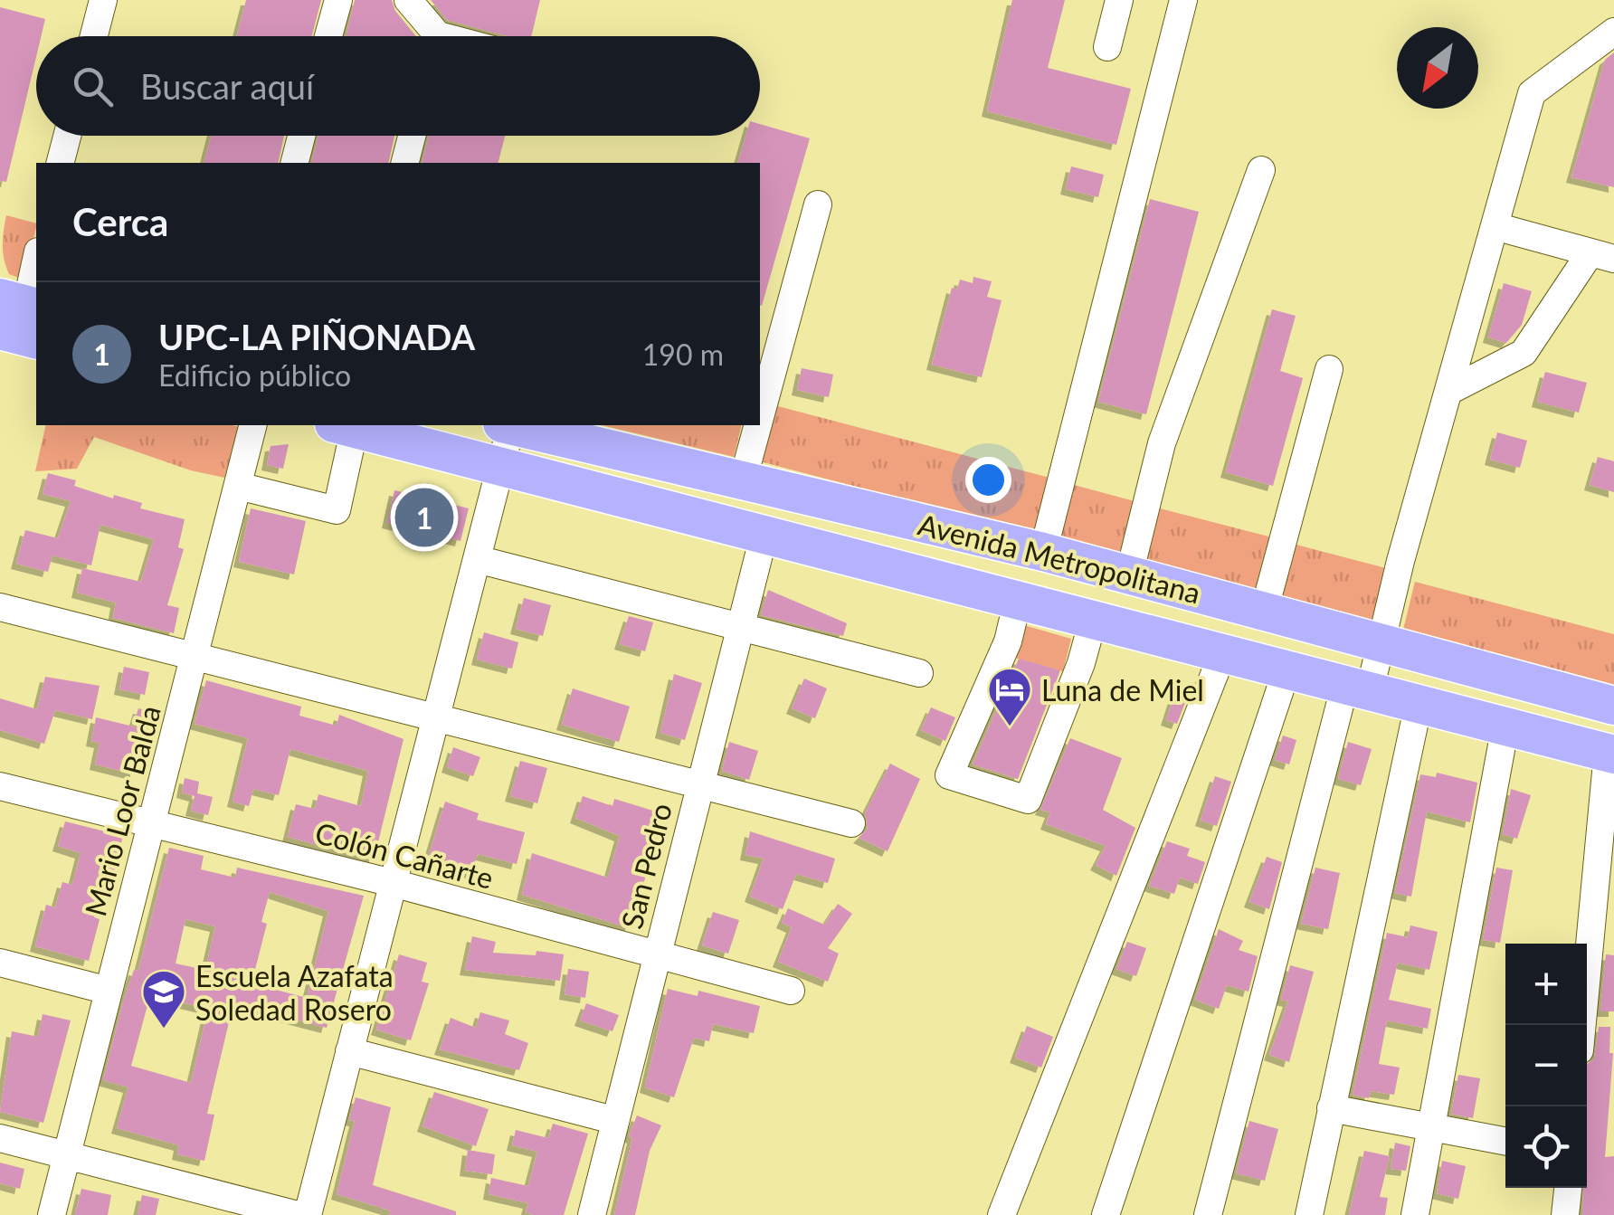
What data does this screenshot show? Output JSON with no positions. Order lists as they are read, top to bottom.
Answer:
{
  "streets": {
    "highway": ["Avenida Metropolitana"],
    "street": ["Mario Loor Balda", "Colón Cañarte", "San Pedro"]
  },
  "crossings": [
    ["Mario Loor Balda", "Colón Cañarte"],
    ["Colón Cañarte", "San Pedro"]
  ],
  "places": {
    "hotel": ["Luna de Miel"],
    "school or university": ["Escuela Azafata Soledad Rosero"]
  },
  "north": "bottom left",
  "page": {
    "search": "Buscar aquí",
    "heading": "Cerca",
    "list": [
      {
        "mark": "1",
        "name": "UPC-LA PIÑONADA",
        "note": "Edificio público",
        "value": "190 m"
      }
    ],
    "pins": "1",
    "map_buttons": ["+", "−"]
  }
}
